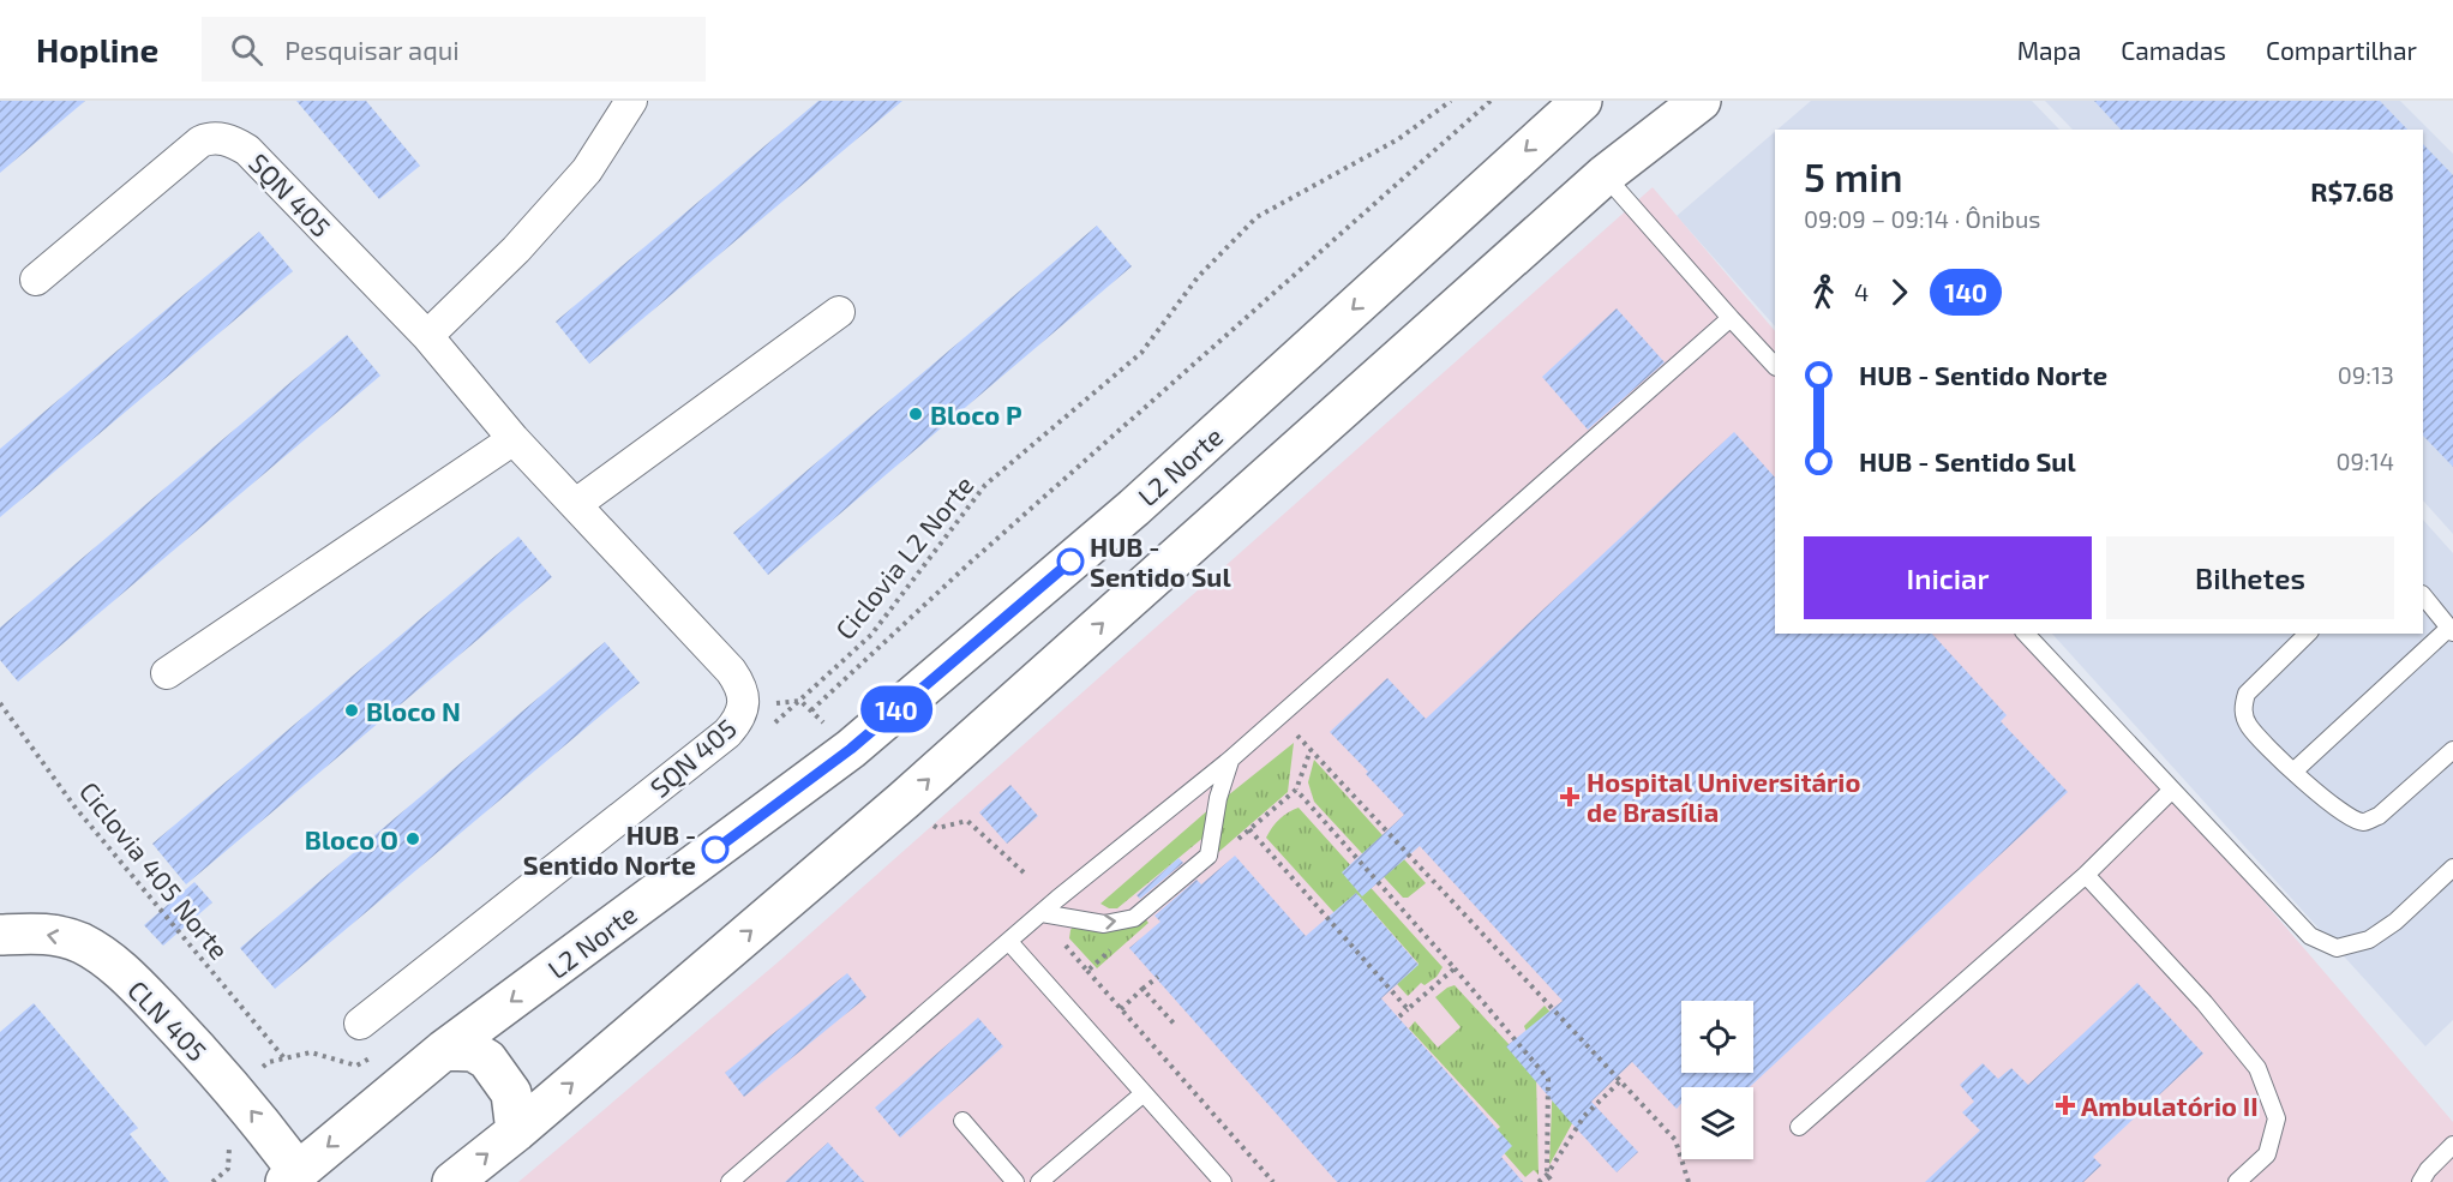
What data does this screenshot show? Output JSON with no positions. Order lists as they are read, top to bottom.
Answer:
{
  "streets": {
    "main road": ["L2 Norte", "CLN 405"],
    "street": ["SQN 405"],
    "path": ["Ciclovia L2 Norte", "Ciclovia 405 Norte"]
  },
  "crossings": [
    ["L2 Norte", "CLN 405"]
  ],
  "one_way": ["CLN 405"],
  "places": {
    "other": [
      "Bloco P",
      "HUB - Sentido Sul",
      "Bloco N",
      "Bloco O",
      "HUB - Sentido Norte"
    ],
    "health": ["Hospital Universitário de Brasília", "Ambulatório II"]
  },
  "lines": ["bus line 140"],
  "page": {
    "header": "Hopline",
    "search": "Pesquisar aqui",
    "nav": ["Mapa", "Camadas", "Compartilhar"],
    "on_map": "140",
    "heading": ["5 min", "09:09 – 09:14 · Ônibus", "R$7.68"],
    "legs": ["4", "140"],
    "list": [
      {
        "name": "HUB - Sentido Norte",
        "value": "09:13"
      },
      {
        "name": "HUB - Sentido Sul",
        "value": "09:14"
      }
    ],
    "buttons": ["Iniciar", "Bilhetes"]
  }
}
